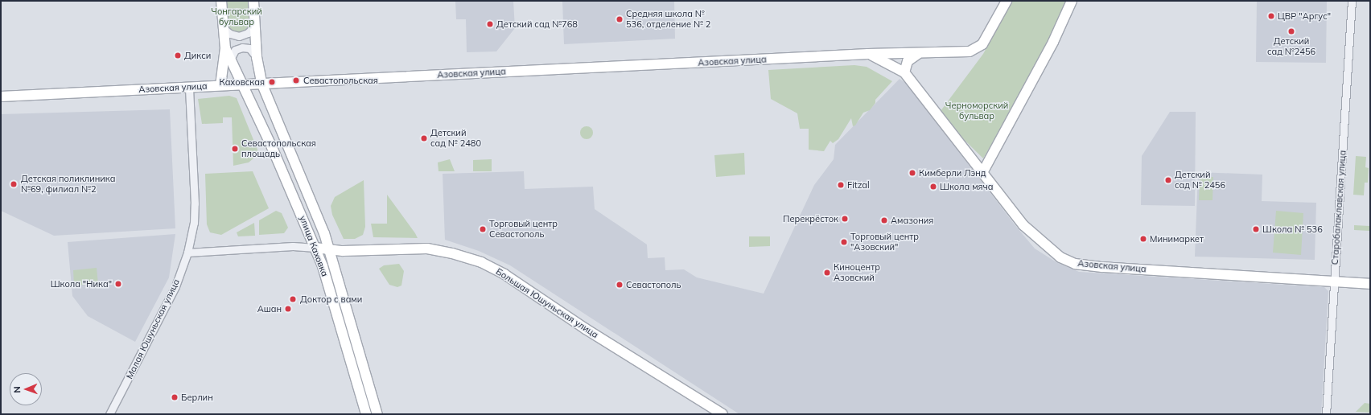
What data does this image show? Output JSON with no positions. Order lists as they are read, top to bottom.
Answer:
{
  "streets": {
    "street": [
      "Азовская улица",
      "Старобалаклавская улица",
      "улица Каховка",
      "Большая Юшуньская улица",
      "Малая Юшуньская улица"
    ]
  },
  "crossings": [
    ["Азовская улица", "Старобалаклавская улица"],
    ["Азовская улица", "улица Каховка"],
    ["Азовская улица", "Малая Юшуньская улица"],
    ["улица Каховка", "Большая Юшуньская улица"]
  ],
  "parks": ["Чонгарский бульвар", "Черноморский бульвар"],
  "places": [
    "ЦВР \"Аргус\"",
    "Средняя школа № 536, отделение № 2",
    "Детский сад №768",
    "Детский сад №2456",
    "Дикси",
    "Севастопольская",
    "Каховская",
    "Детский сад № 2480",
    "Севастопольская площадь",
    "Кимберли Лэнд",
    "Детский сад № 2456",
    "Детская поликлиника №69, филиал №2",
    "Fitzal",
    "Школа мяча",
    "Перекрёсток",
    "Амазония",
    "Торговый центр Севастополь",
    "Школа № 536",
    "Минимаркет",
    "Торговый центр \"Азовский\"",
    "Киноцентр Азовский",
    "Школа \"Ника\"",
    "Севастополь",
    "Доктор с вами",
    "Ашан",
    "Берлин"
  ],
  "north": "left"
}
